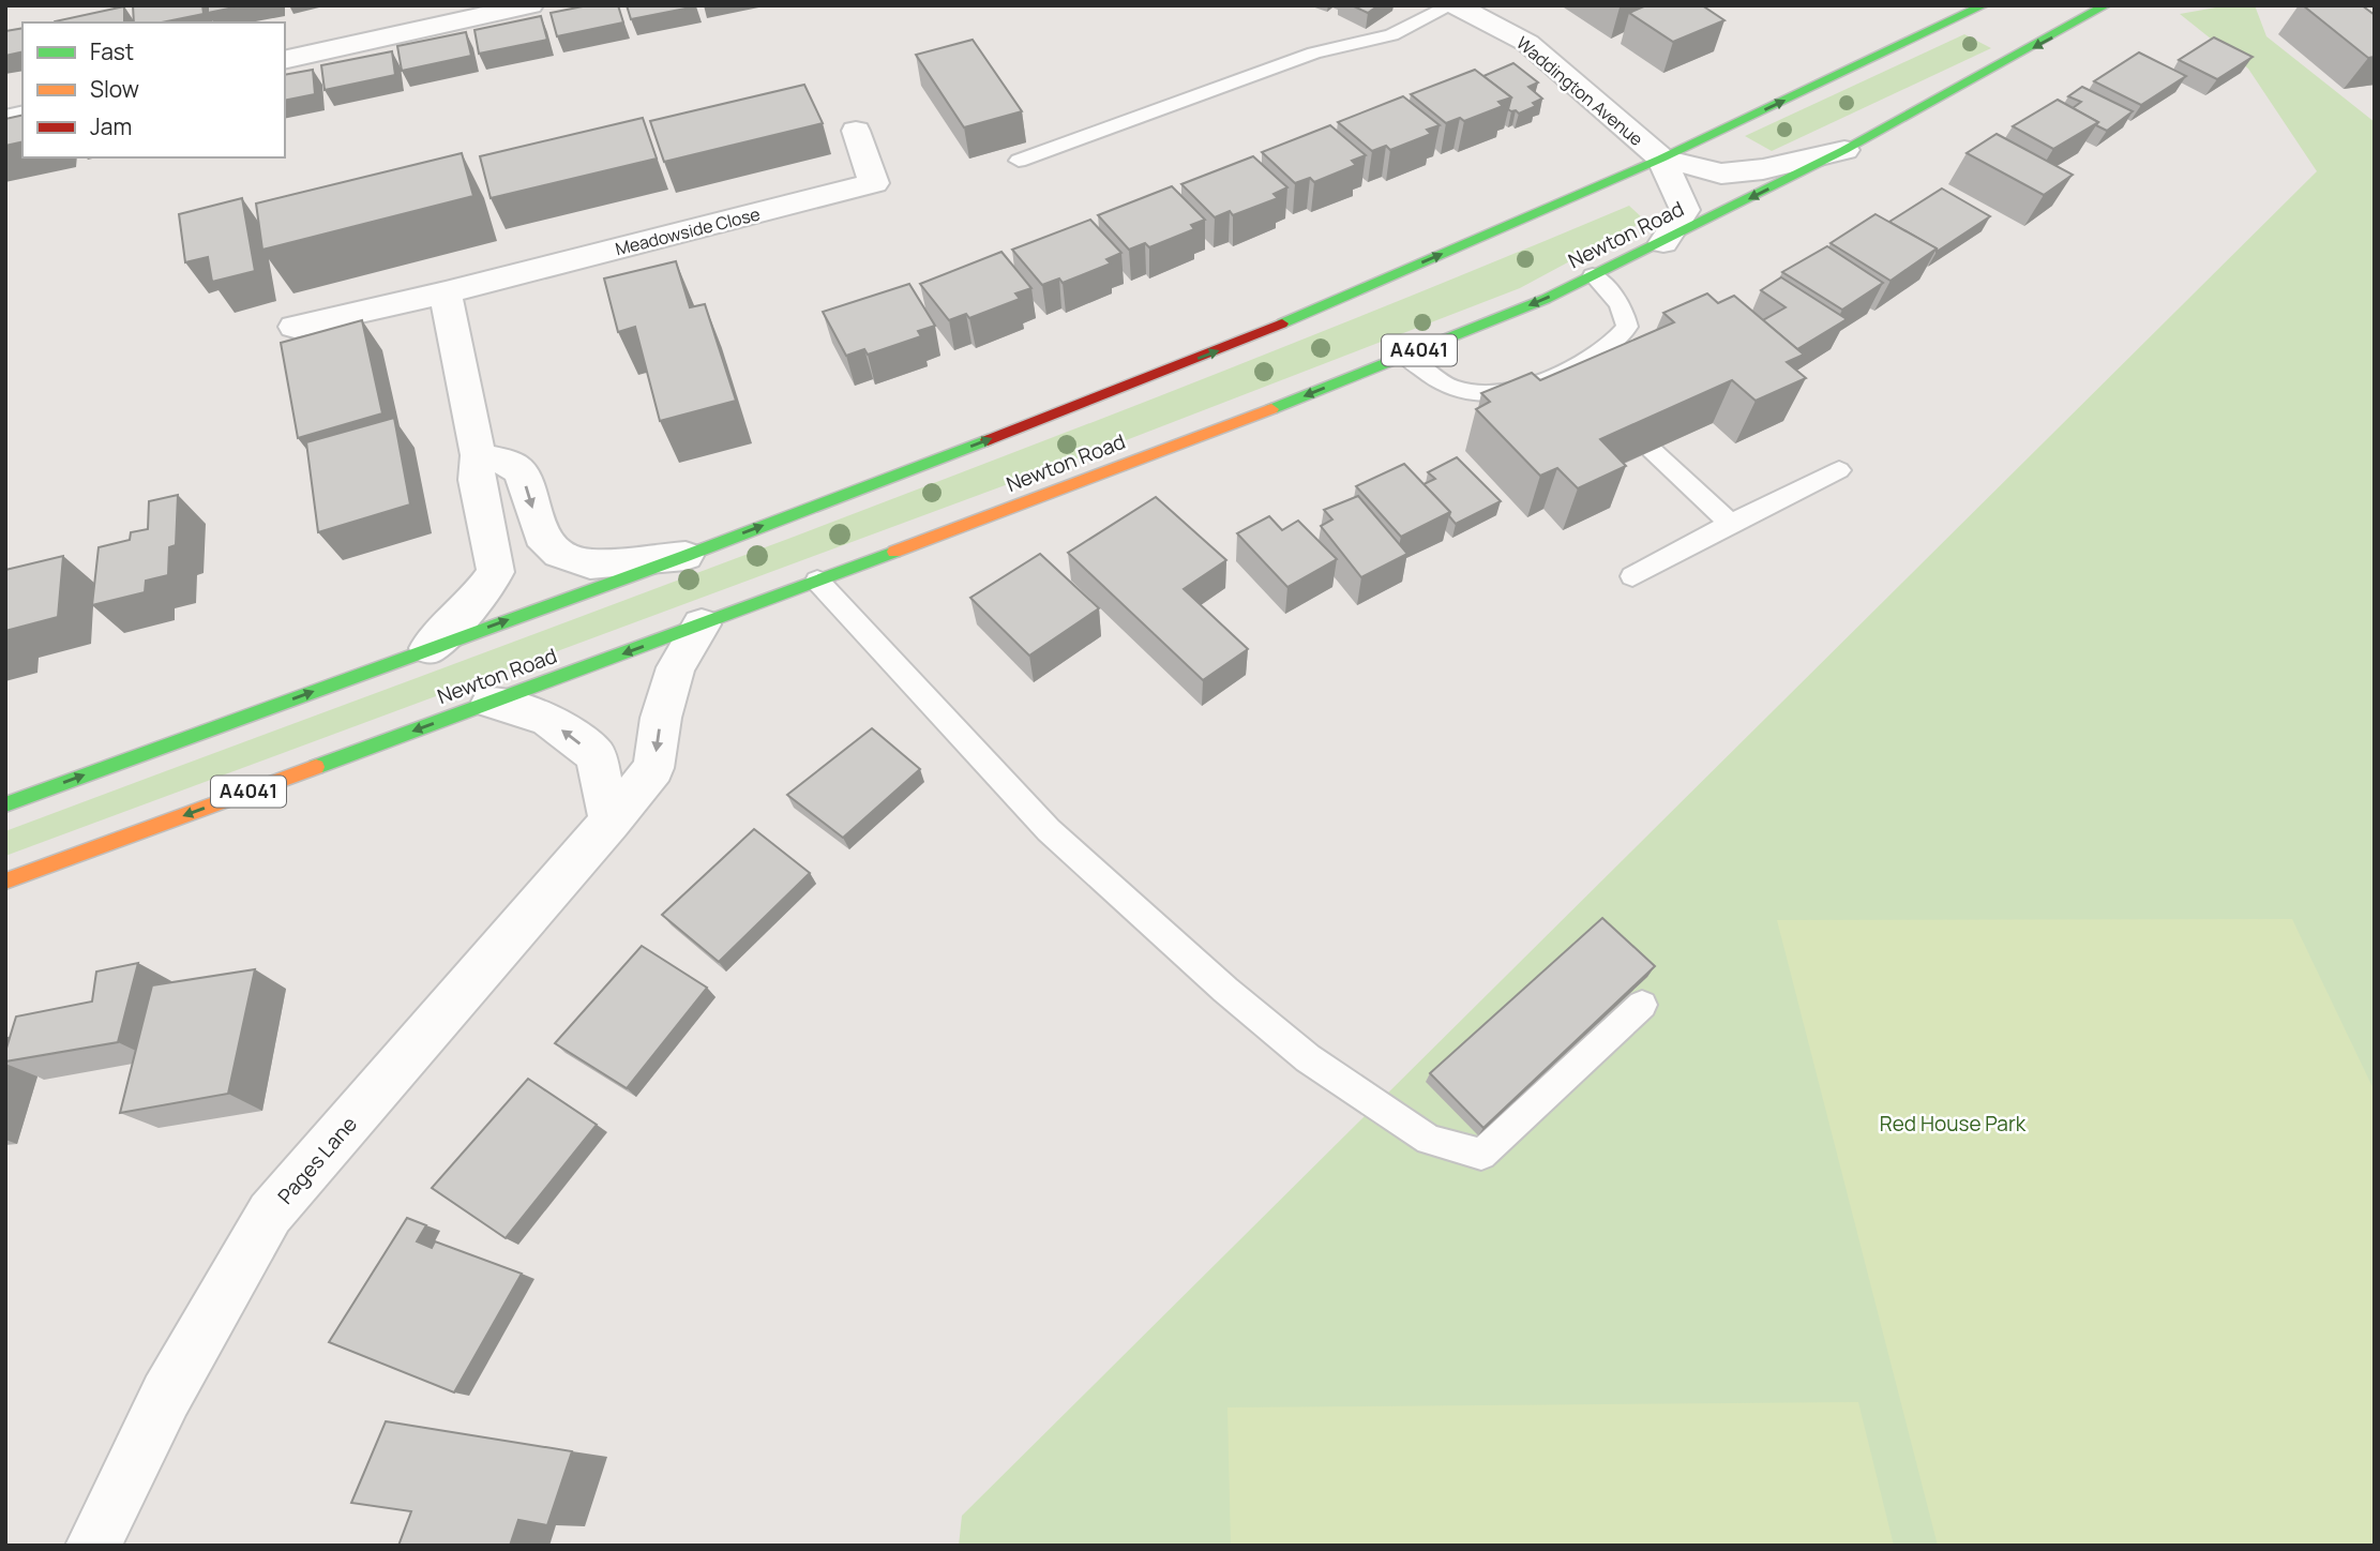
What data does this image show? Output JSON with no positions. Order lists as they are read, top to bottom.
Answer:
{
  "streets": {
    "highway": ["Newton Road", "A4041"],
    "street": ["Waddington Avenue", "Meadowside Close", "Pages Lane"]
  },
  "crossings": [
    ["Waddington Avenue", "Newton Road"],
    ["Newton Road", "Pages Lane"]
  ],
  "parks": ["Red House Park"],
  "legend": ["Fast", "Slow", "Jam"]
}
